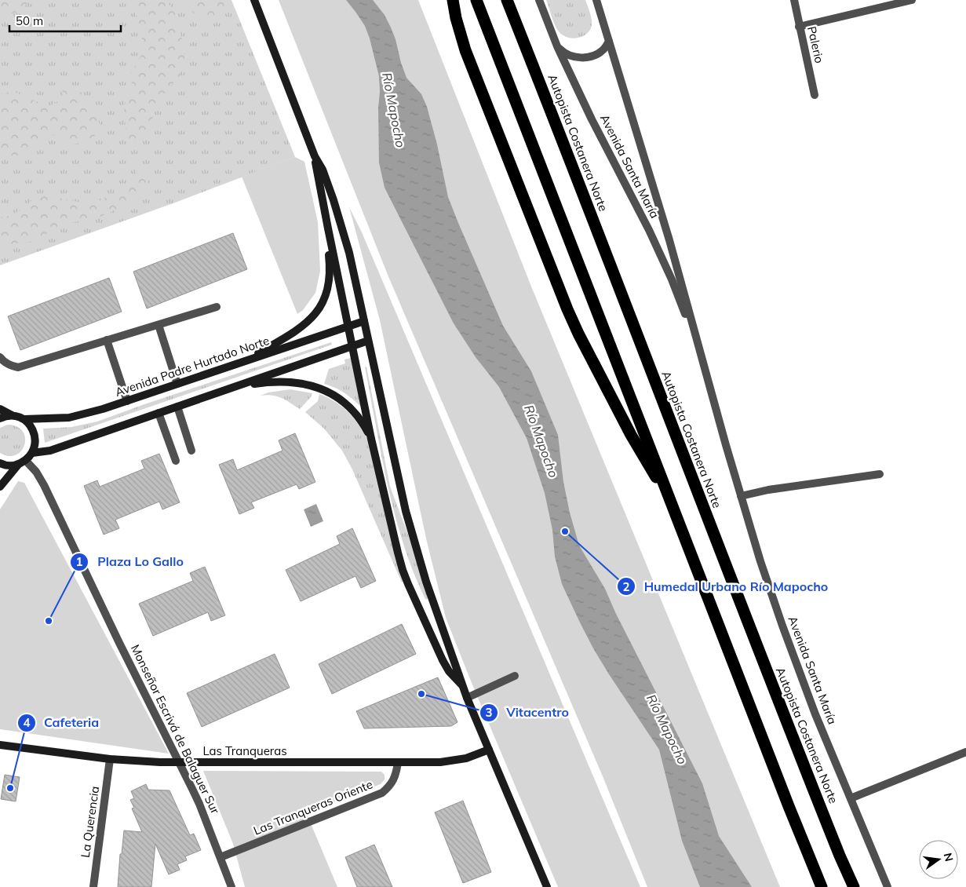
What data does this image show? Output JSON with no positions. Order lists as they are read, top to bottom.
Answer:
{
  "streets": {
    "highway": ["Autopista Costanera Norte"],
    "main road": ["Avenida Padre Hurtado Norte", "Las Tranqueras"],
    "street": [
      "Palerio",
      "Avenida Santa María",
      "Monseñor Escrivá de Balaguer Sur",
      "Las Tranqueras Oriente",
      "La Querencia"
    ]
  },
  "crossings": [
    ["Monseñor Escrivá de Balaguer Sur", "Las Tranqueras"],
    ["Monseñor Escrivá de Balaguer Sur", "Las Tranqueras Oriente"],
    ["Las Tranqueras", "Las Tranqueras Oriente"],
    ["Las Tranqueras", "La Querencia"]
  ],
  "water": ["Río Mapocho"],
  "places": [
    "Humedal Urbano Río Mapocho",
    "Plaza Lo Gallo",
    "Vitacentro",
    "Cafeteria"
  ],
  "scale_bar": "50 m",
  "north": "right"
}
